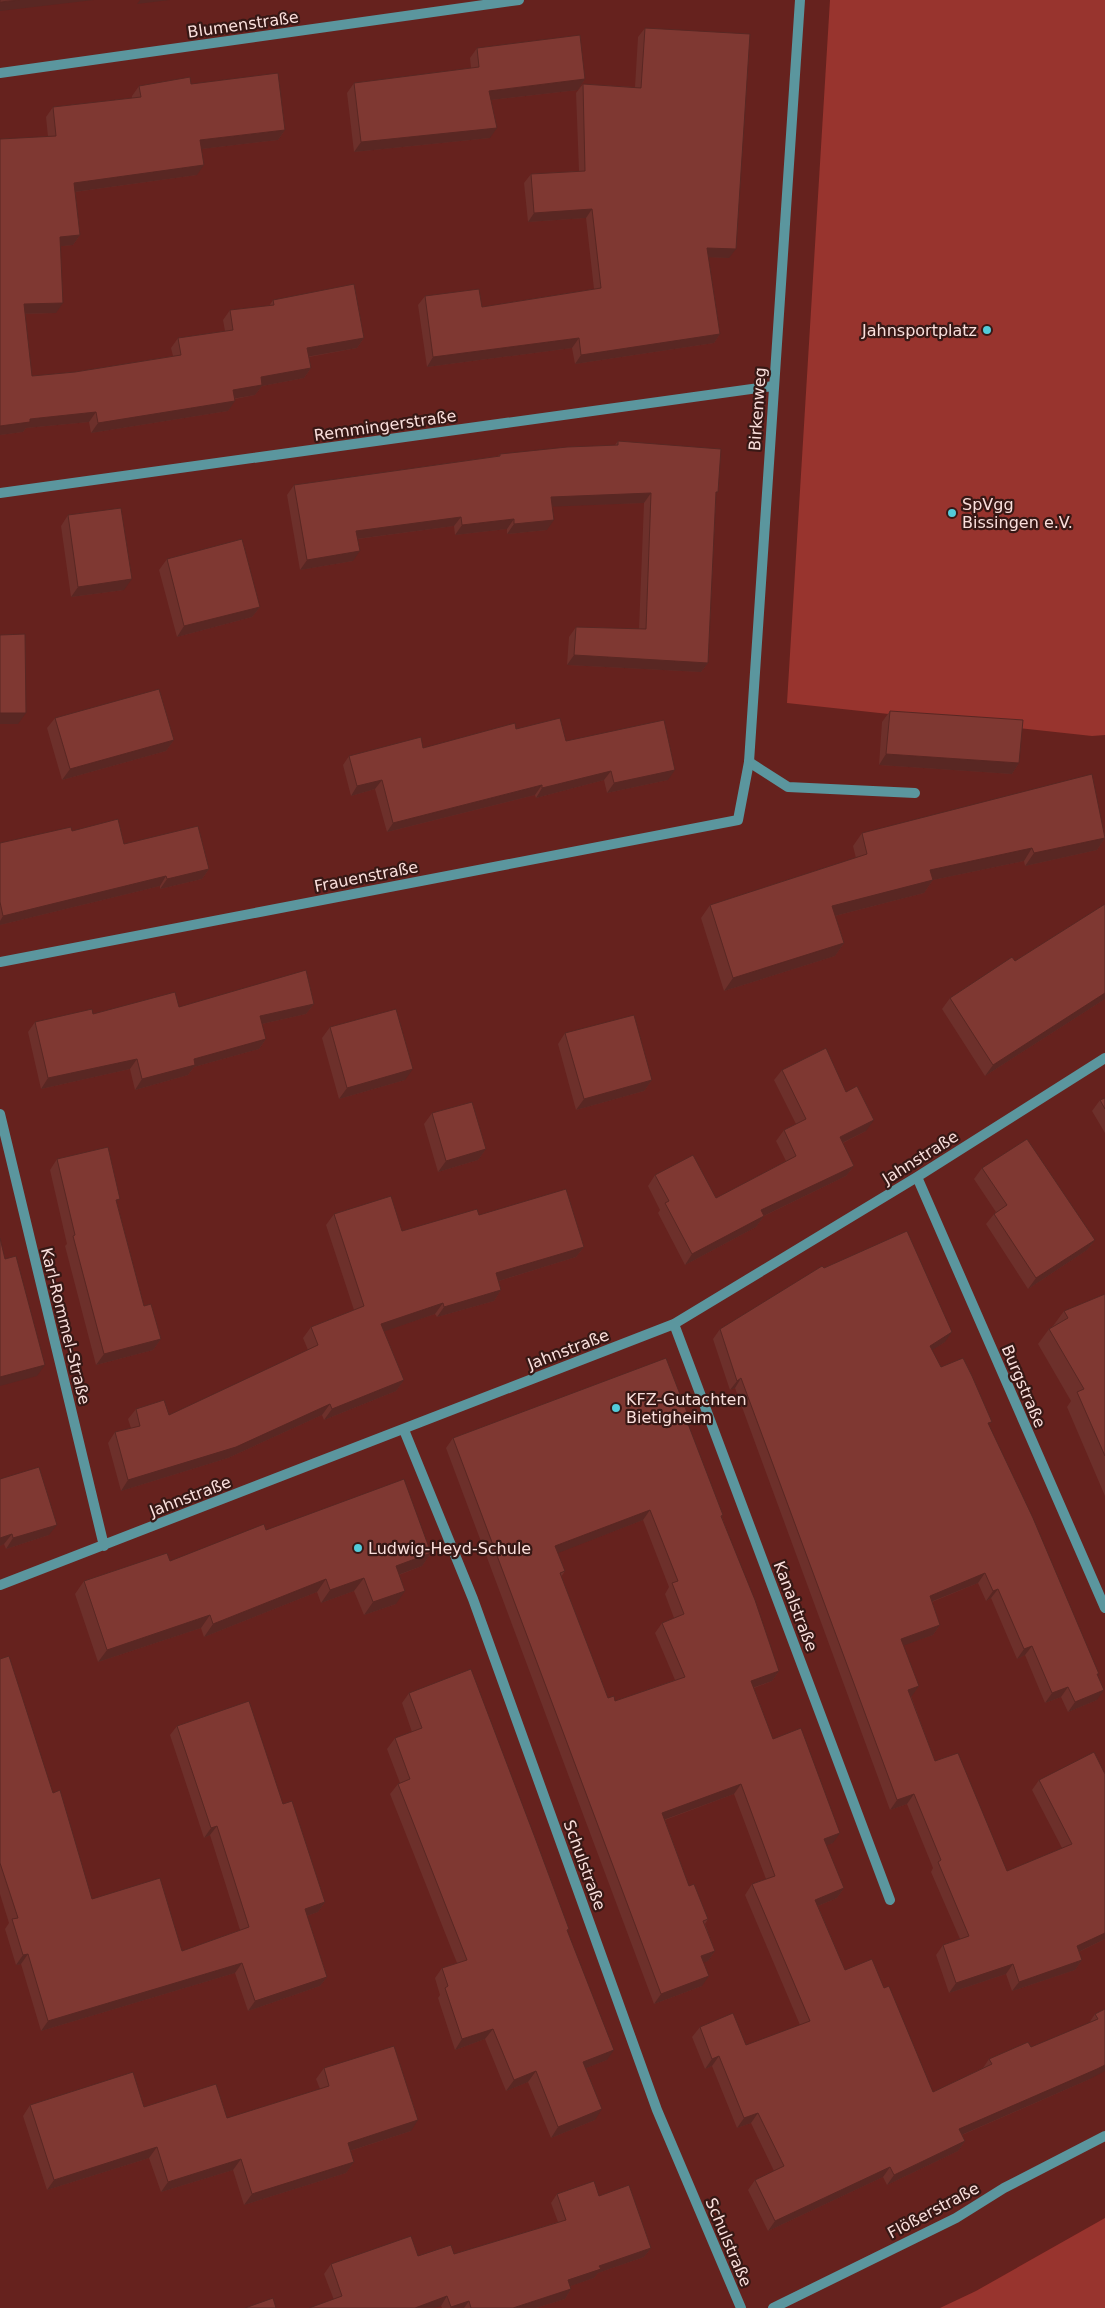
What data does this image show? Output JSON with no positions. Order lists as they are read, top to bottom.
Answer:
{
  "streets": {
    "street": [
      "Blumenstraße",
      "Birkenweg",
      "Remmingerstraße",
      "Frauenstraße",
      "Jahnstraße",
      "Karl-Rommel-Straße",
      "Burgstraße",
      "Kanalstraße",
      "Schulstraße",
      "Flößerstraße"
    ]
  },
  "crossings": [
    ["Birkenweg", "Remmingerstraße"],
    ["Birkenweg", "Frauenstraße"],
    ["Jahnstraße", "Karl-Rommel-Straße"],
    ["Jahnstraße", "Burgstraße"],
    ["Jahnstraße", "Kanalstraße"],
    ["Jahnstraße", "Schulstraße"]
  ],
  "places": [
    "Jahnsportplatz",
    "SpVgg Bissingen e.V.",
    "KFZ-Gutachten Bietigheim",
    "Ludwig-Heyd-Schule"
  ]
}
